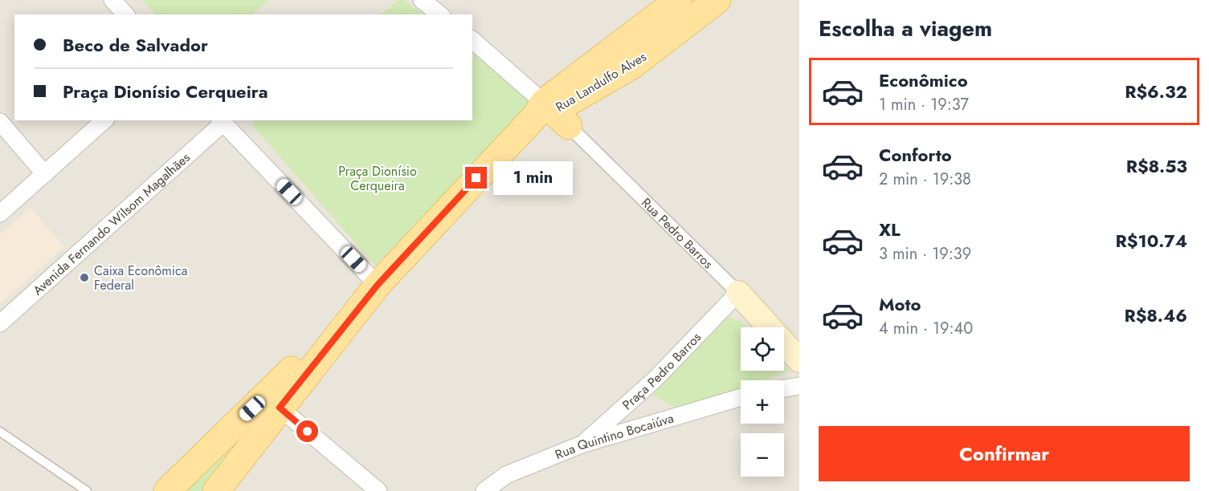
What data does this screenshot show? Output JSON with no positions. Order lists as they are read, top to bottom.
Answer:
{
  "streets": {
    "main road": ["Rua Landulfo Alves", "Rua Pedro Barros"],
    "street": ["Avenida Fernando Wilsom Magalhães", "Praça Pedro Barros", "Rua Quintino Bocaiúva"]
  },
  "crossings": [
    ["Rua Landulfo Alves", "Rua Pedro Barros"],
    ["Rua Pedro Barros", "Praça Pedro Barros"],
    ["Praça Pedro Barros", "Rua Quintino Bocaiúva"]
  ],
  "parks": ["Praça Dionísio Cerqueira"],
  "places": ["Caixa Econômica Federal"],
  "page": {
    "heading": "Escolha a viagem",
    "banner": ["Beco de Salvador", "Praça Dionísio Cerqueira"],
    "list": [
      {
        "name": "Econômico",
        "note": "1 min · 19:37",
        "value": "R$6.32"
      },
      {
        "name": "Conforto",
        "note": "2 min · 19:38",
        "value": "R$8.53"
      },
      {
        "name": "XL",
        "note": "3 min · 19:39",
        "value": "R$10.74"
      },
      {
        "name": "Moto",
        "note": "4 min · 19:40",
        "value": "R$8.46"
      }
    ],
    "bubble": "1 min",
    "map_buttons": ["+", "−"],
    "buttons": "Confirmar"
  }
}
